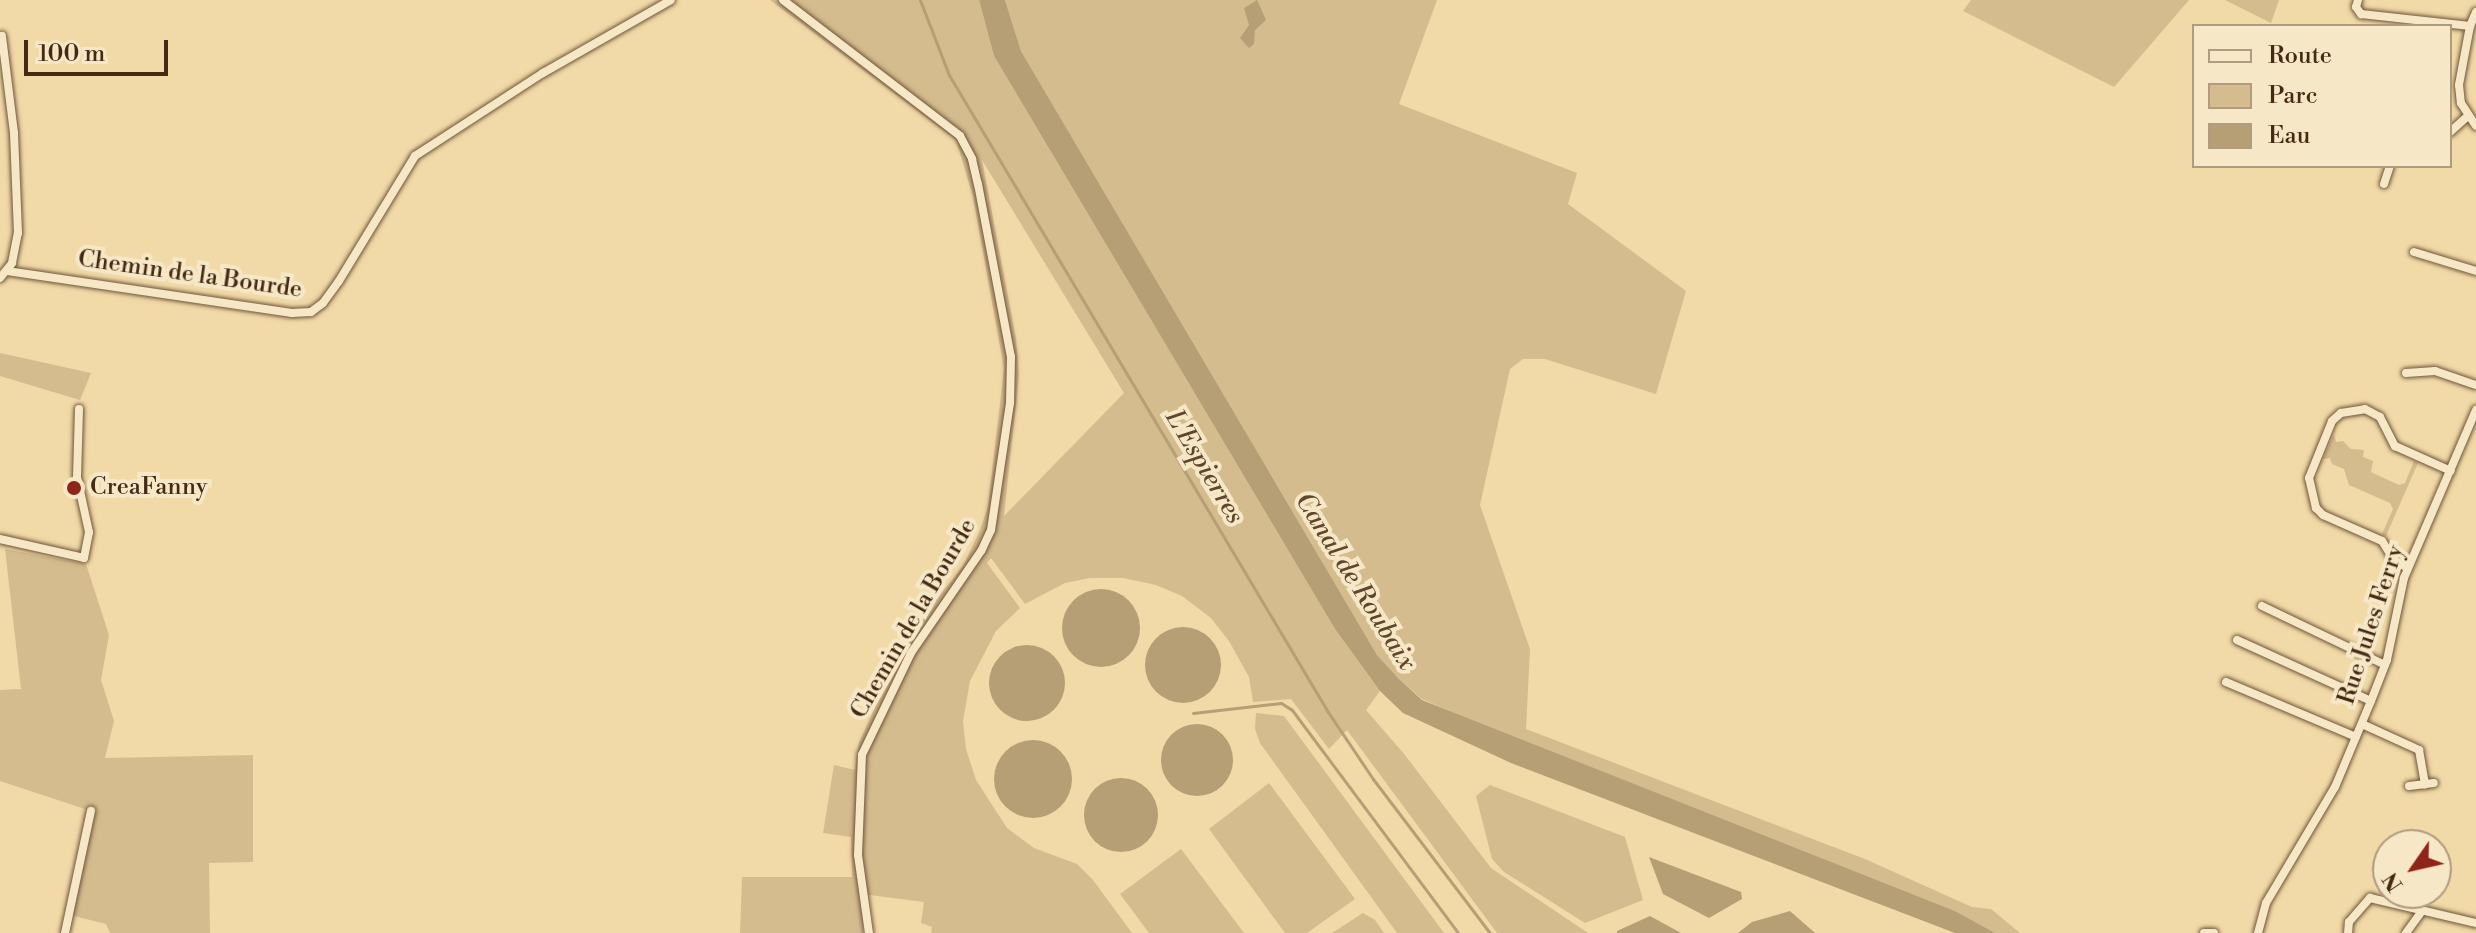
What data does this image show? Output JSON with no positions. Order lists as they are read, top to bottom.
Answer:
{
  "streets": {
    "street": ["Chemin de la Bourde", "Rue Jules Ferry"]
  },
  "water": ["L'Espierres", "Canal de Roubaix"],
  "places": ["CreaFanny"],
  "legend": ["Route", "Parc", "Eau"],
  "scale_bar": "100 m",
  "north": "bottom left"
}
